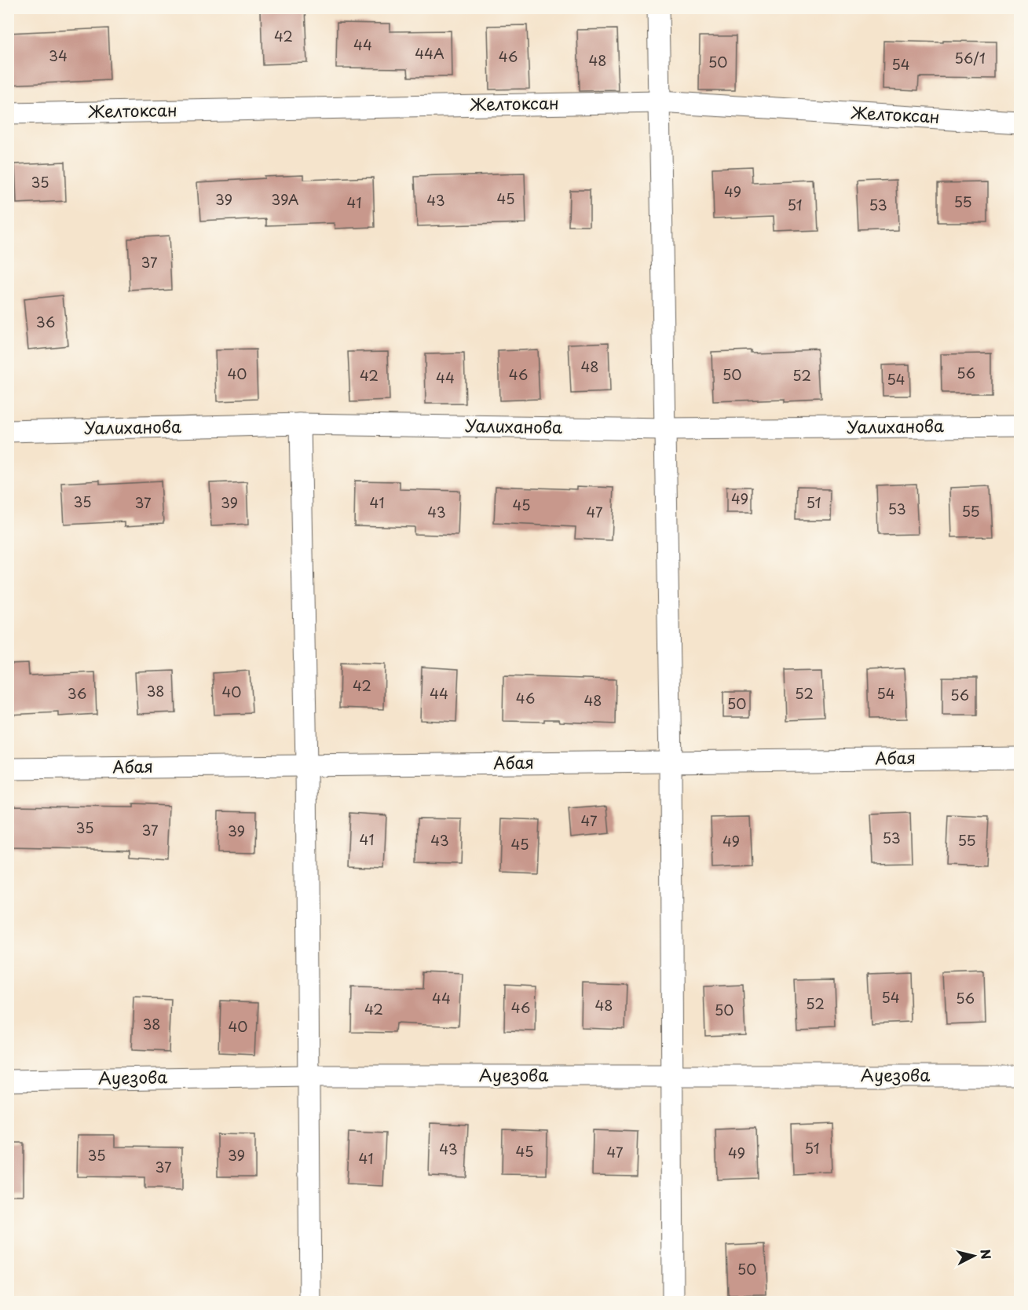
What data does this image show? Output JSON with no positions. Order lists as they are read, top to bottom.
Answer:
{
  "streets": {
    "street": [
      "Желтоксан",
      "Уалиханова",
      "Абая",
      "Ауезова"
    ]
  },
  "house_numbers": [
    "42",
    "44",
    "44А",
    "34",
    "46",
    "56/1",
    "48",
    "50",
    "54",
    "35",
    "49",
    "45",
    "39",
    "39А",
    "43",
    "55",
    "41",
    "51",
    "53",
    "37",
    "36",
    "48",
    "56",
    "40",
    "46",
    "50",
    "42",
    "52",
    "44",
    "54",
    "49",
    "35",
    "37",
    "39",
    "41",
    "51",
    "45",
    "53",
    "55",
    "43",
    "47",
    "42",
    "38",
    "40",
    "36",
    "44",
    "52",
    "54",
    "56",
    "46",
    "48",
    "50",
    "47",
    "35",
    "37",
    "39",
    "53",
    "41",
    "43",
    "55",
    "49",
    "45",
    "54",
    "44",
    "56",
    "52",
    "48",
    "46",
    "42",
    "50",
    "38",
    "40",
    "51",
    "43",
    "45",
    "47",
    "49",
    "35",
    "39",
    "41",
    "37",
    "50"
  ],
  "north": "right"
}
